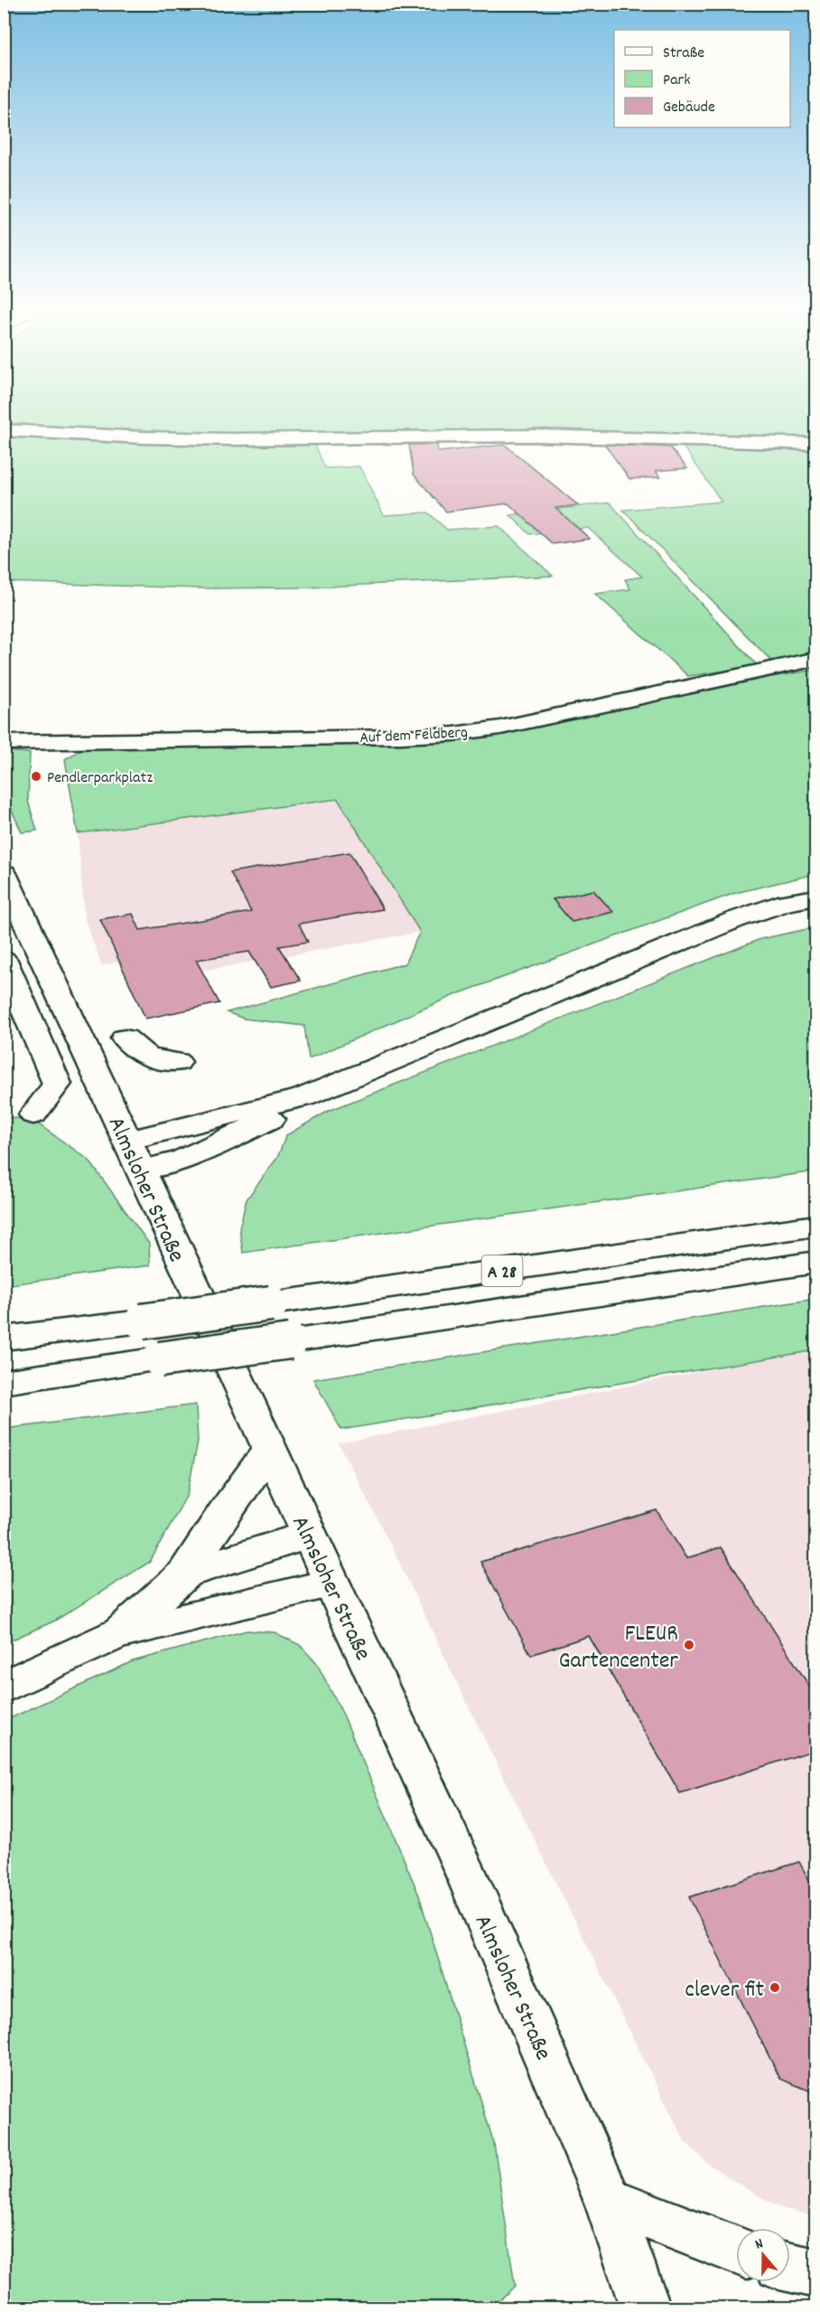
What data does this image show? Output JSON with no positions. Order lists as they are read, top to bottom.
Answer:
{
  "streets": {
    "main road": ["Auf dem Feldberg", "Almsloher Straße", "A 28"]
  },
  "places": ["Pendlerparkplatz", "FLEUR Gartencenter", "clever fit"],
  "legend": ["Straße", "Park", "Gebäude"],
  "north": "top"
}
